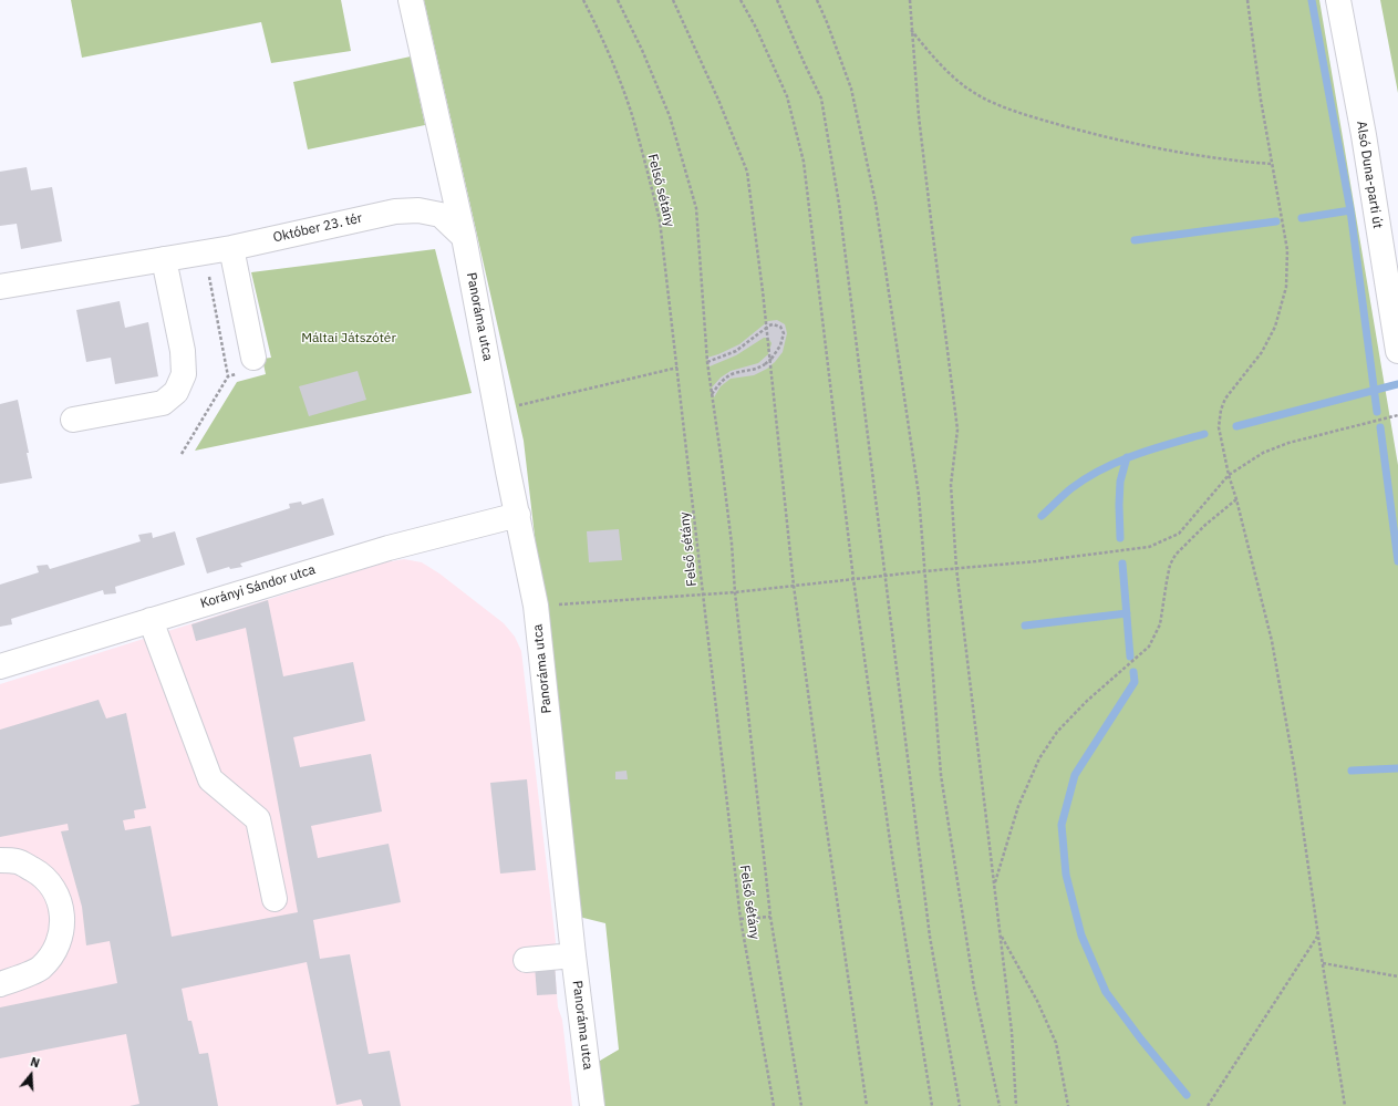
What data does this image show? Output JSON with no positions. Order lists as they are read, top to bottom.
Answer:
{
  "streets": {
    "street": [
      "Alsó Duna-parti út",
      "Október 23. tér",
      "Panoráma utca",
      "Korányi Sándor utca"
    ],
    "path": ["Felső sétány"]
  },
  "crossings": [
    ["Október 23. tér", "Panoráma utca"],
    ["Panoráma utca", "Korányi Sándor utca"]
  ],
  "parks": ["Máltai Játszótér"],
  "north": "top"
}
